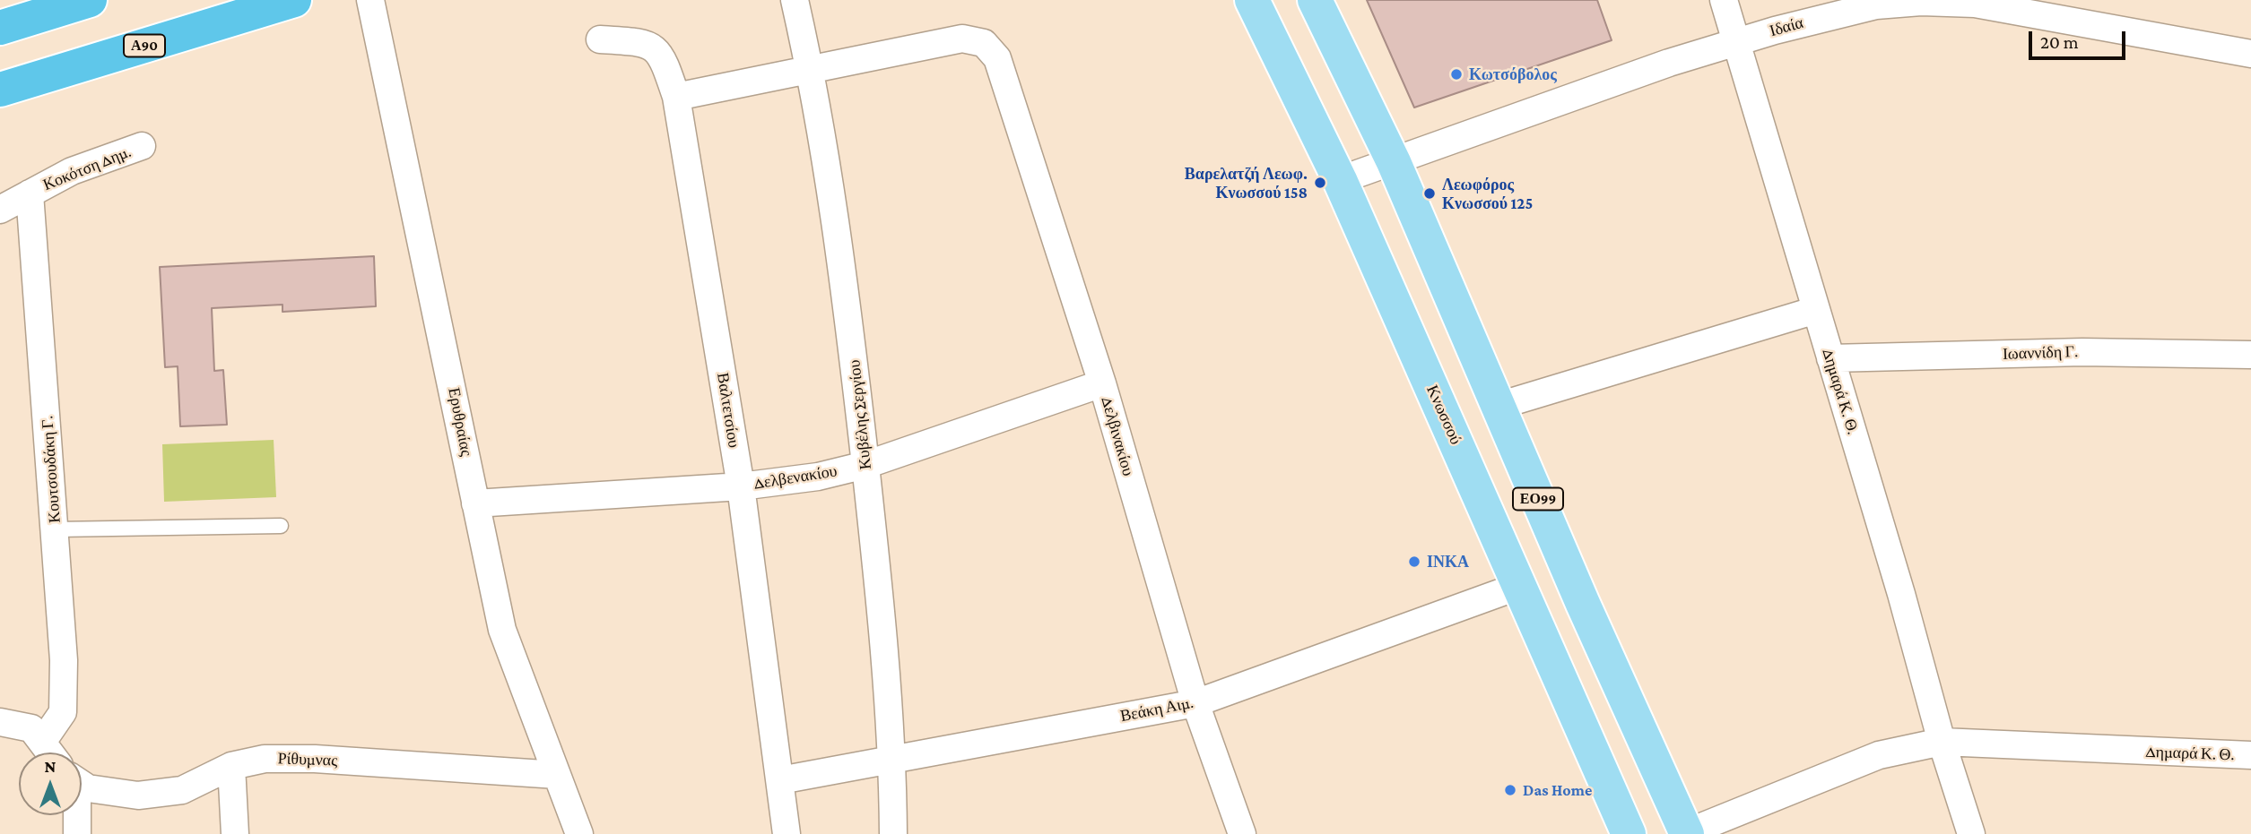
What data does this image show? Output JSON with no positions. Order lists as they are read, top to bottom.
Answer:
{
  "streets": {
    "highway": ["Α90"],
    "main road": ["Κνωσσού", "ΕΟ99"],
    "street": [
      "Ιδαία",
      "Κοκότση Δημ.",
      "Ιωαννίδη Γ.",
      "Δημαρά Κ. Θ.",
      "Βαλτετσίου",
      "Κυβέλης Σεργίου",
      "Ερυθραίας",
      "Δελβινακίου",
      "Κουτσουδάκη Γ.",
      "Δελβενακίου",
      "Βεάκη Αιμ.",
      "Ρίθυμνας"
    ]
  },
  "crossings": [
    ["Ιδαία", "Δημαρά Κ. Θ."],
    ["Ιδαία", "Κνωσσού"],
    ["Ιδαία", "ΕΟ99"],
    ["Κοκότση Δημ.", "Κουτσουδάκη Γ."],
    ["Ιωαννίδη Γ.", "Δημαρά Κ. Θ."],
    ["Δημαρά Κ. Θ.", "ΕΟ99"],
    ["Βαλτετσίου", "Δελβενακίου"],
    ["Βαλτετσίου", "Βεάκη Αιμ."],
    ["Κυβέλης Σεργίου", "Δελβινακίου"],
    ["Κυβέλης Σεργίου", "Δελβενακίου"],
    ["Κυβέλης Σεργίου", "Βεάκη Αιμ."],
    ["Κνωσσού", "Βεάκη Αιμ."],
    ["Ερυθραίας", "Δελβενακίου"],
    ["Ερυθραίας", "Ρίθυμνας"],
    ["Δελβινακίου", "Δελβενακίου"],
    ["Δελβινακίου", "Βεάκη Αιμ."]
  ],
  "places": [
    "Κωτσόβολος",
    "Βαρελατζή Λεωφ. Κνωσσού 158",
    "Λεωφόρος Κνωσσού 125",
    "ΙΝΚΑ",
    "Das Home"
  ],
  "scale_bar": "20 m",
  "north": "top"
}
